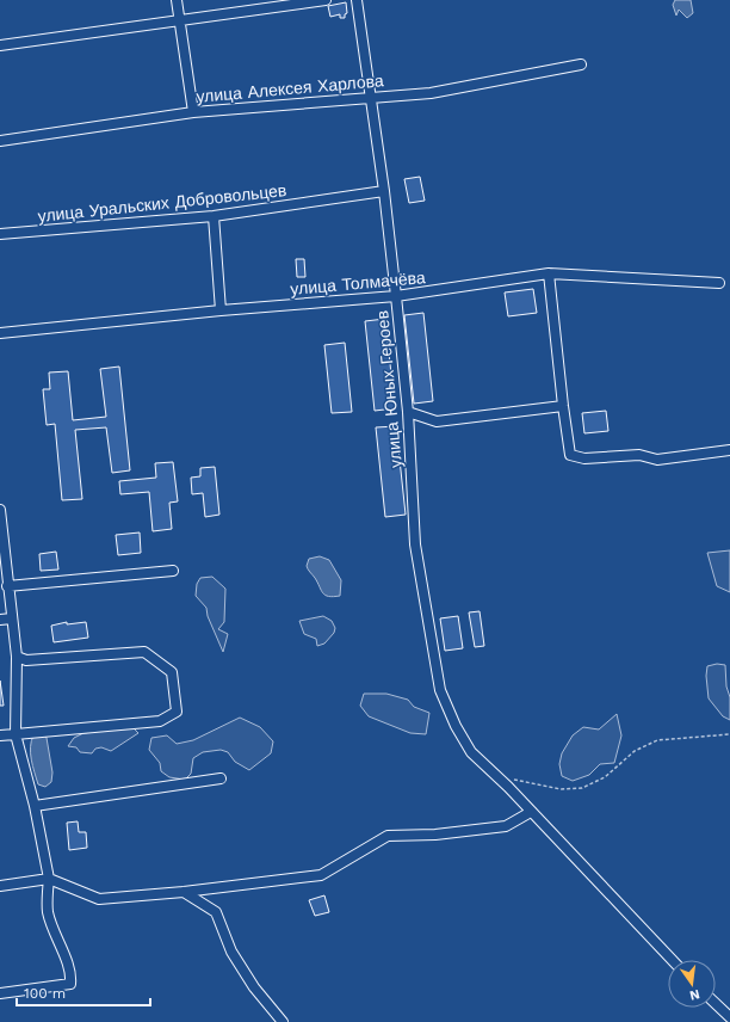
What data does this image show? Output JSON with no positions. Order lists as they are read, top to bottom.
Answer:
{
  "streets": {
    "street": [
      "улица Алексея Харлова",
      "улица Уральских Добровольцев",
      "улица Толмачёва",
      "улица Юных Героев"
    ]
  },
  "crossings": [
    ["улица Алексея Харлова", "улица Юных Героев"],
    ["улица Уральских Добровольцев", "улица Юных Героев"],
    ["улица Толмачёва", "улица Юных Героев"]
  ],
  "scale_bar": "100 m",
  "north": "bottom"
}
